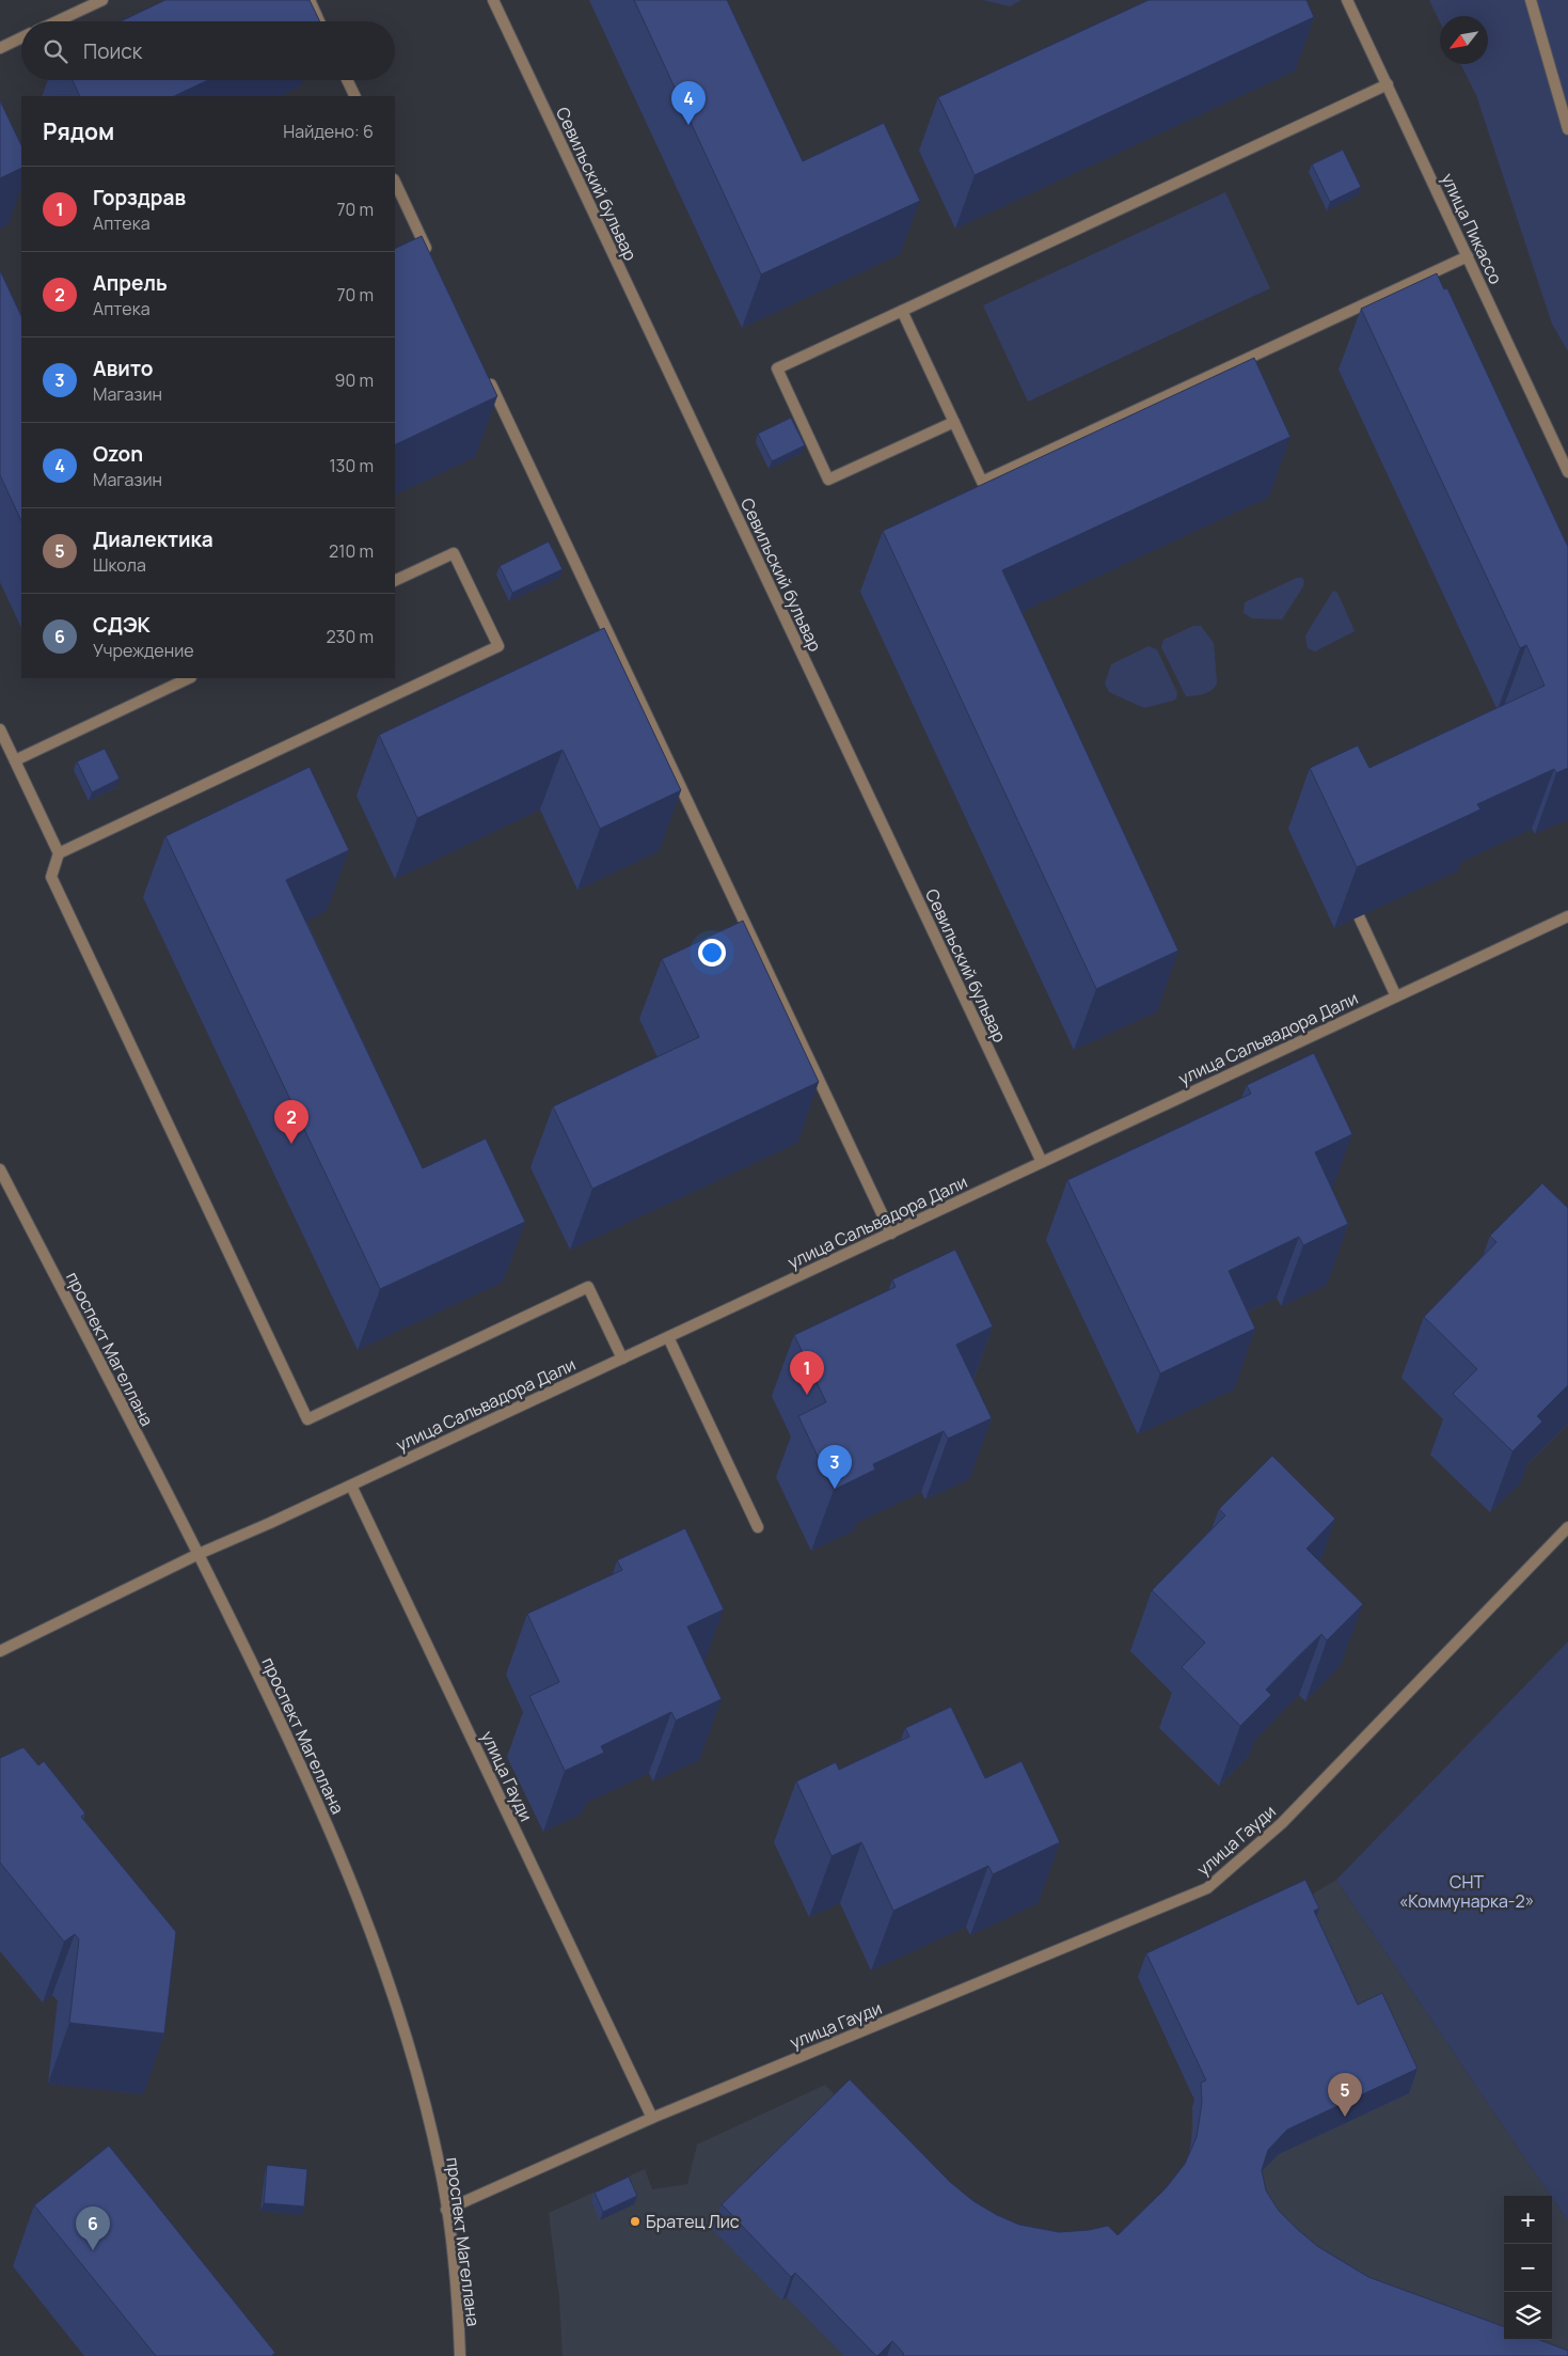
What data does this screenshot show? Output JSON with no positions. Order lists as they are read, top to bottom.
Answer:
{
  "streets": {
    "street": [
      "Севильский бульвар",
      "улица Пикассо",
      "улица Сальвадора Дали",
      "проспект Магеллана",
      "улица Гауди"
    ]
  },
  "crossings": [
    ["Севильский бульвар", "улица Сальвадора Дали"],
    ["улица Сальвадора Дали", "проспект Магеллана"],
    ["улица Сальвадора Дали", "улица Гауди"]
  ],
  "parks": ["СНТ «Коммунарка-2»"],
  "places": ["Братец Лис"],
  "north": "bottom left",
  "page": {
    "search": "Поиск",
    "pins": [
      "4",
      "2",
      "1",
      "3",
      "5",
      "6"
    ],
    "heading": ["Рядом", "Найдено: 6"],
    "list": [
      {
        "mark": "1",
        "name": "Горздрав",
        "note": "Аптека",
        "value": "70 m"
      },
      {
        "mark": "2",
        "name": "Апрель",
        "note": "Аптека",
        "value": "70 m"
      },
      {
        "mark": "3",
        "name": "Авито",
        "note": "Магазин",
        "value": "90 m"
      },
      {
        "mark": "4",
        "name": "Ozon",
        "note": "Магазин",
        "value": "130 m"
      },
      {
        "mark": "5",
        "name": "Диалектика",
        "note": "Школа",
        "value": "210 m"
      },
      {
        "mark": "6",
        "name": "СДЭК",
        "note": "Учреждение",
        "value": "230 m"
      }
    ],
    "map_buttons": ["+", "−"]
  }
}
